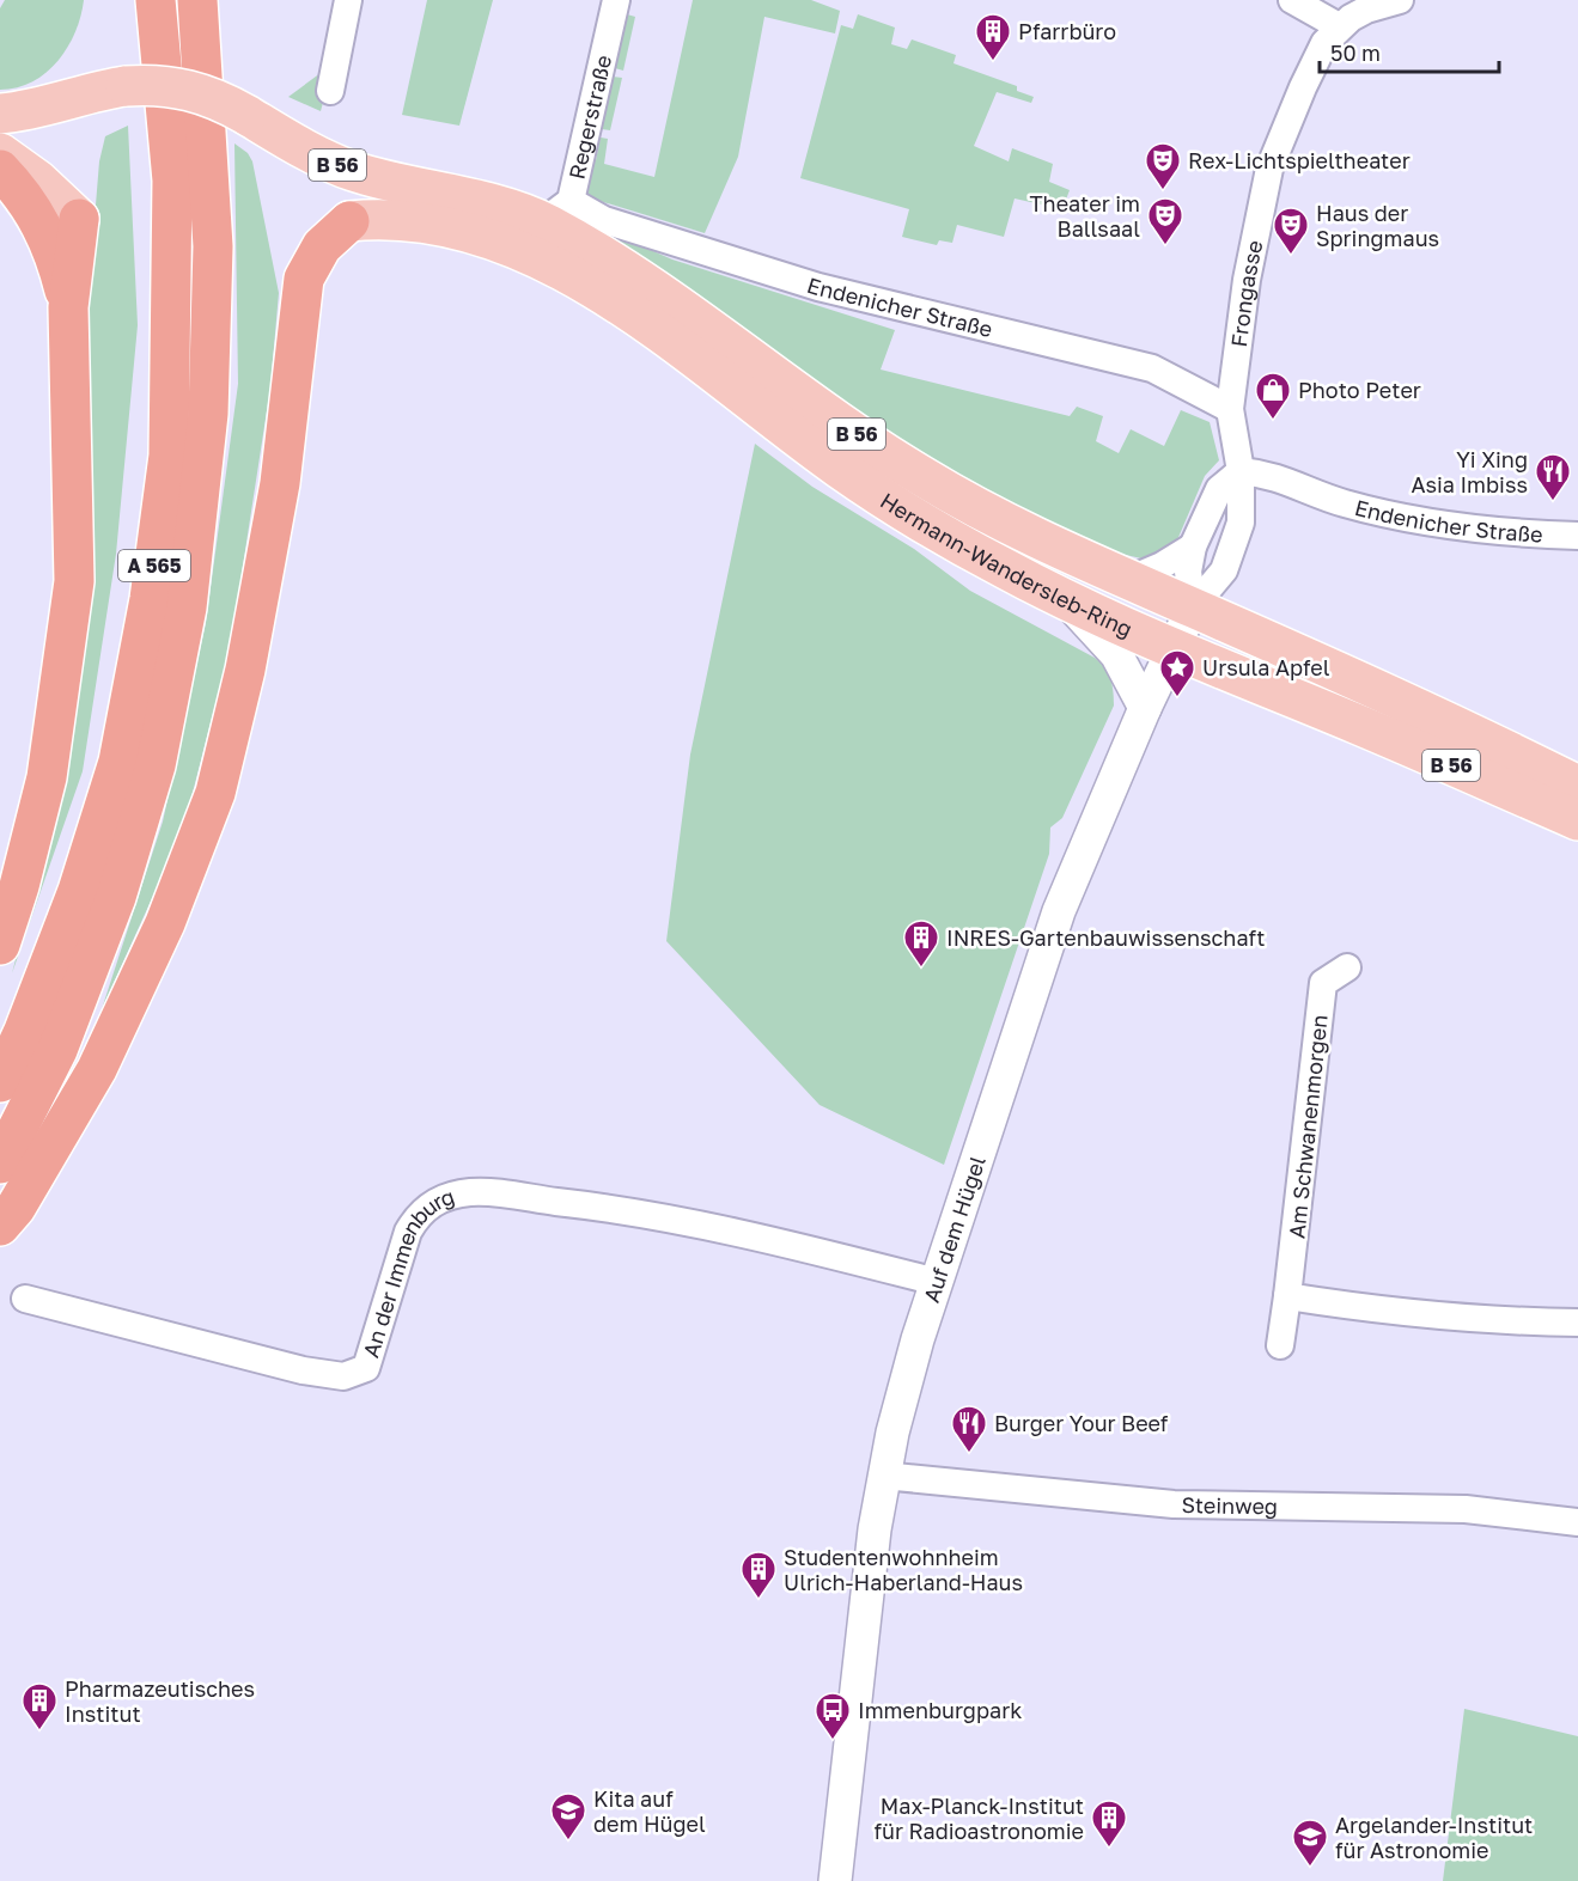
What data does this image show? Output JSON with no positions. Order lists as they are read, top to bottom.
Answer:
{
  "streets": {
    "highway": ["A 565"],
    "main road": ["B 56", "Endenicher Straße", "Hermann-Wandersleb-Ring"],
    "street": [
      "Regerstraße",
      "Frongasse",
      "Am Schwanenmorgen",
      "Auf dem Hügel",
      "An der Immenburg",
      "Steinweg"
    ]
  },
  "crossings": [
    ["Regerstraße", "Endenicher Straße"],
    ["Regerstraße", "Hermann-Wandersleb-Ring"],
    ["B 56", "Endenicher Straße"],
    ["B 56", "Hermann-Wandersleb-Ring"],
    ["Frongasse", "Endenicher Straße"],
    ["Frongasse", "Hermann-Wandersleb-Ring"],
    ["Frongasse", "Auf dem Hügel"],
    ["Endenicher Straße", "Hermann-Wandersleb-Ring"],
    ["Hermann-Wandersleb-Ring", "Auf dem Hügel"],
    ["Auf dem Hügel", "An der Immenburg"],
    ["Auf dem Hügel", "Steinweg"]
  ],
  "places": {
    "building": [
      "Pfarrbüro",
      "INRES-Gartenbauwissenschaft",
      "Studentenwohnheim Ulrich-Haberland-Haus",
      "Pharmazeutisches Institut",
      "Max-Planck-Institut für Radioastronomie"
    ],
    "theatre": ["Rex-Lichtspieltheater", "Theater im Ballsaal", "Haus der Springmaus"],
    "shop": ["Photo Peter"],
    "restaurant": ["Yi Xing Asia Imbiss", "Burger Your Beef"],
    "place": ["Ursula Apfel"],
    "bus stop": ["Immenburgpark"],
    "school or university": ["Kita auf dem Hügel", "Argelander-Institut für Astronomie"]
  },
  "scale_bar": "50 m"
}
